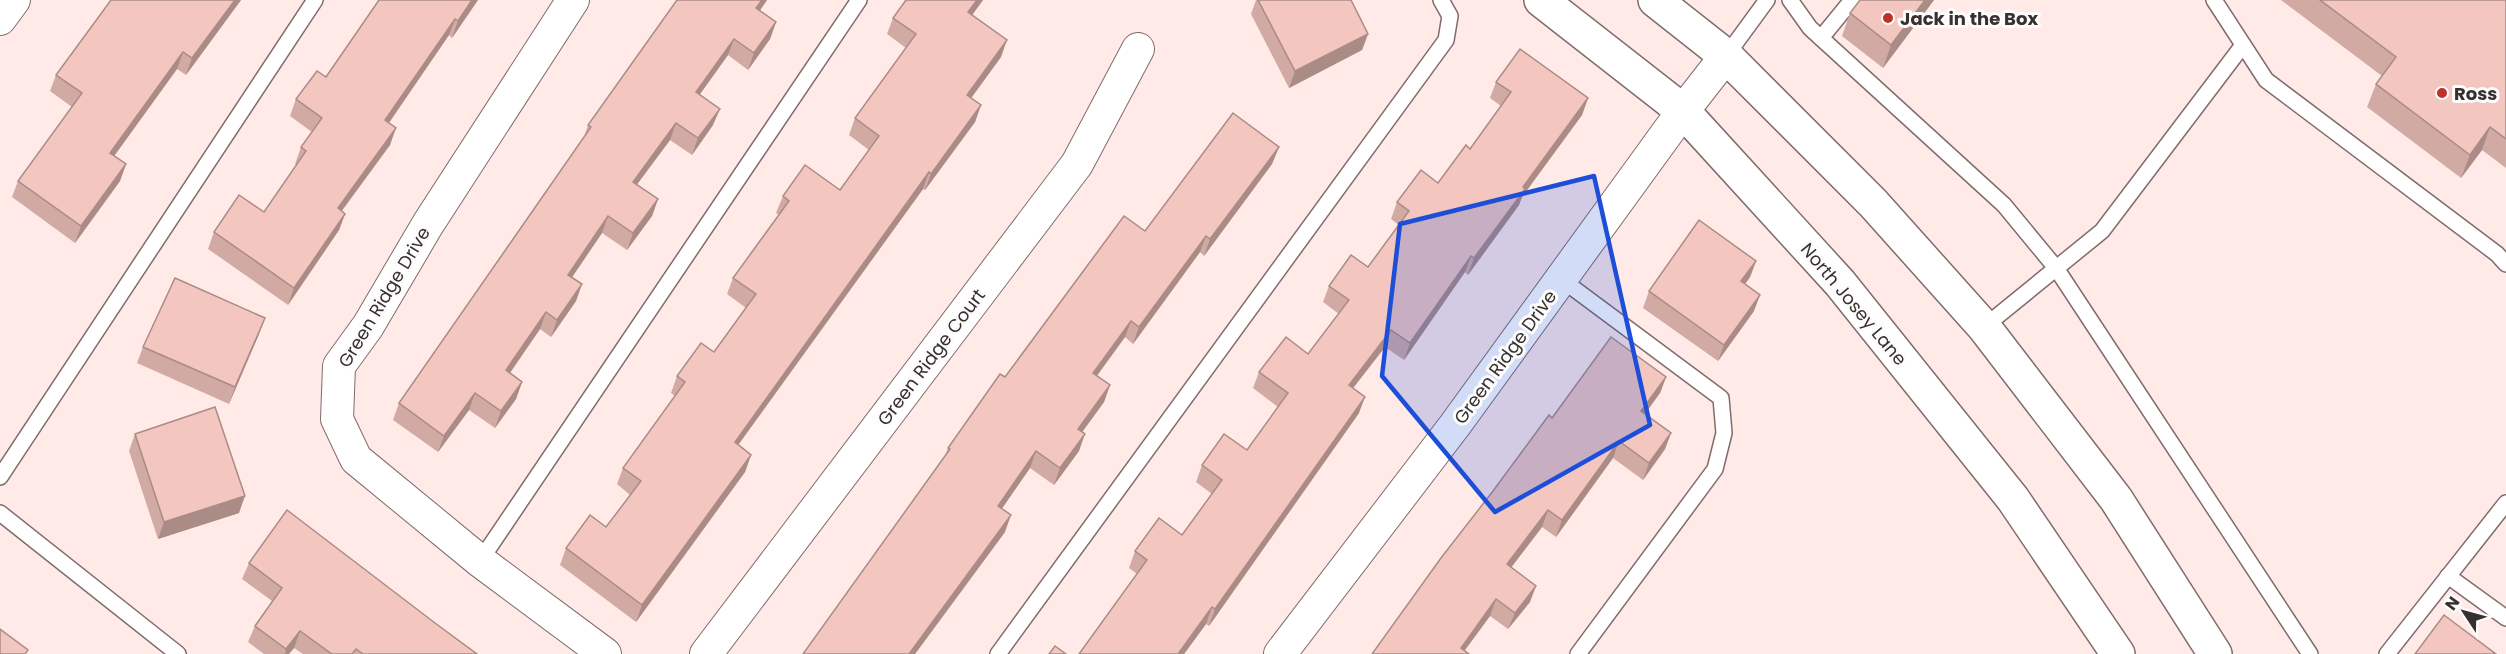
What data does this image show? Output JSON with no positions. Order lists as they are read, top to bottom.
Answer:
{
  "streets": {
    "main road": ["North Josey Lane"],
    "street": ["Green Ridge Drive", "Green Ridge Court"]
  },
  "crossings": [
    ["Green Ridge Drive", "North Josey Lane"]
  ],
  "places": ["Jack in the Box", "Ross"],
  "north": "top left"
}
